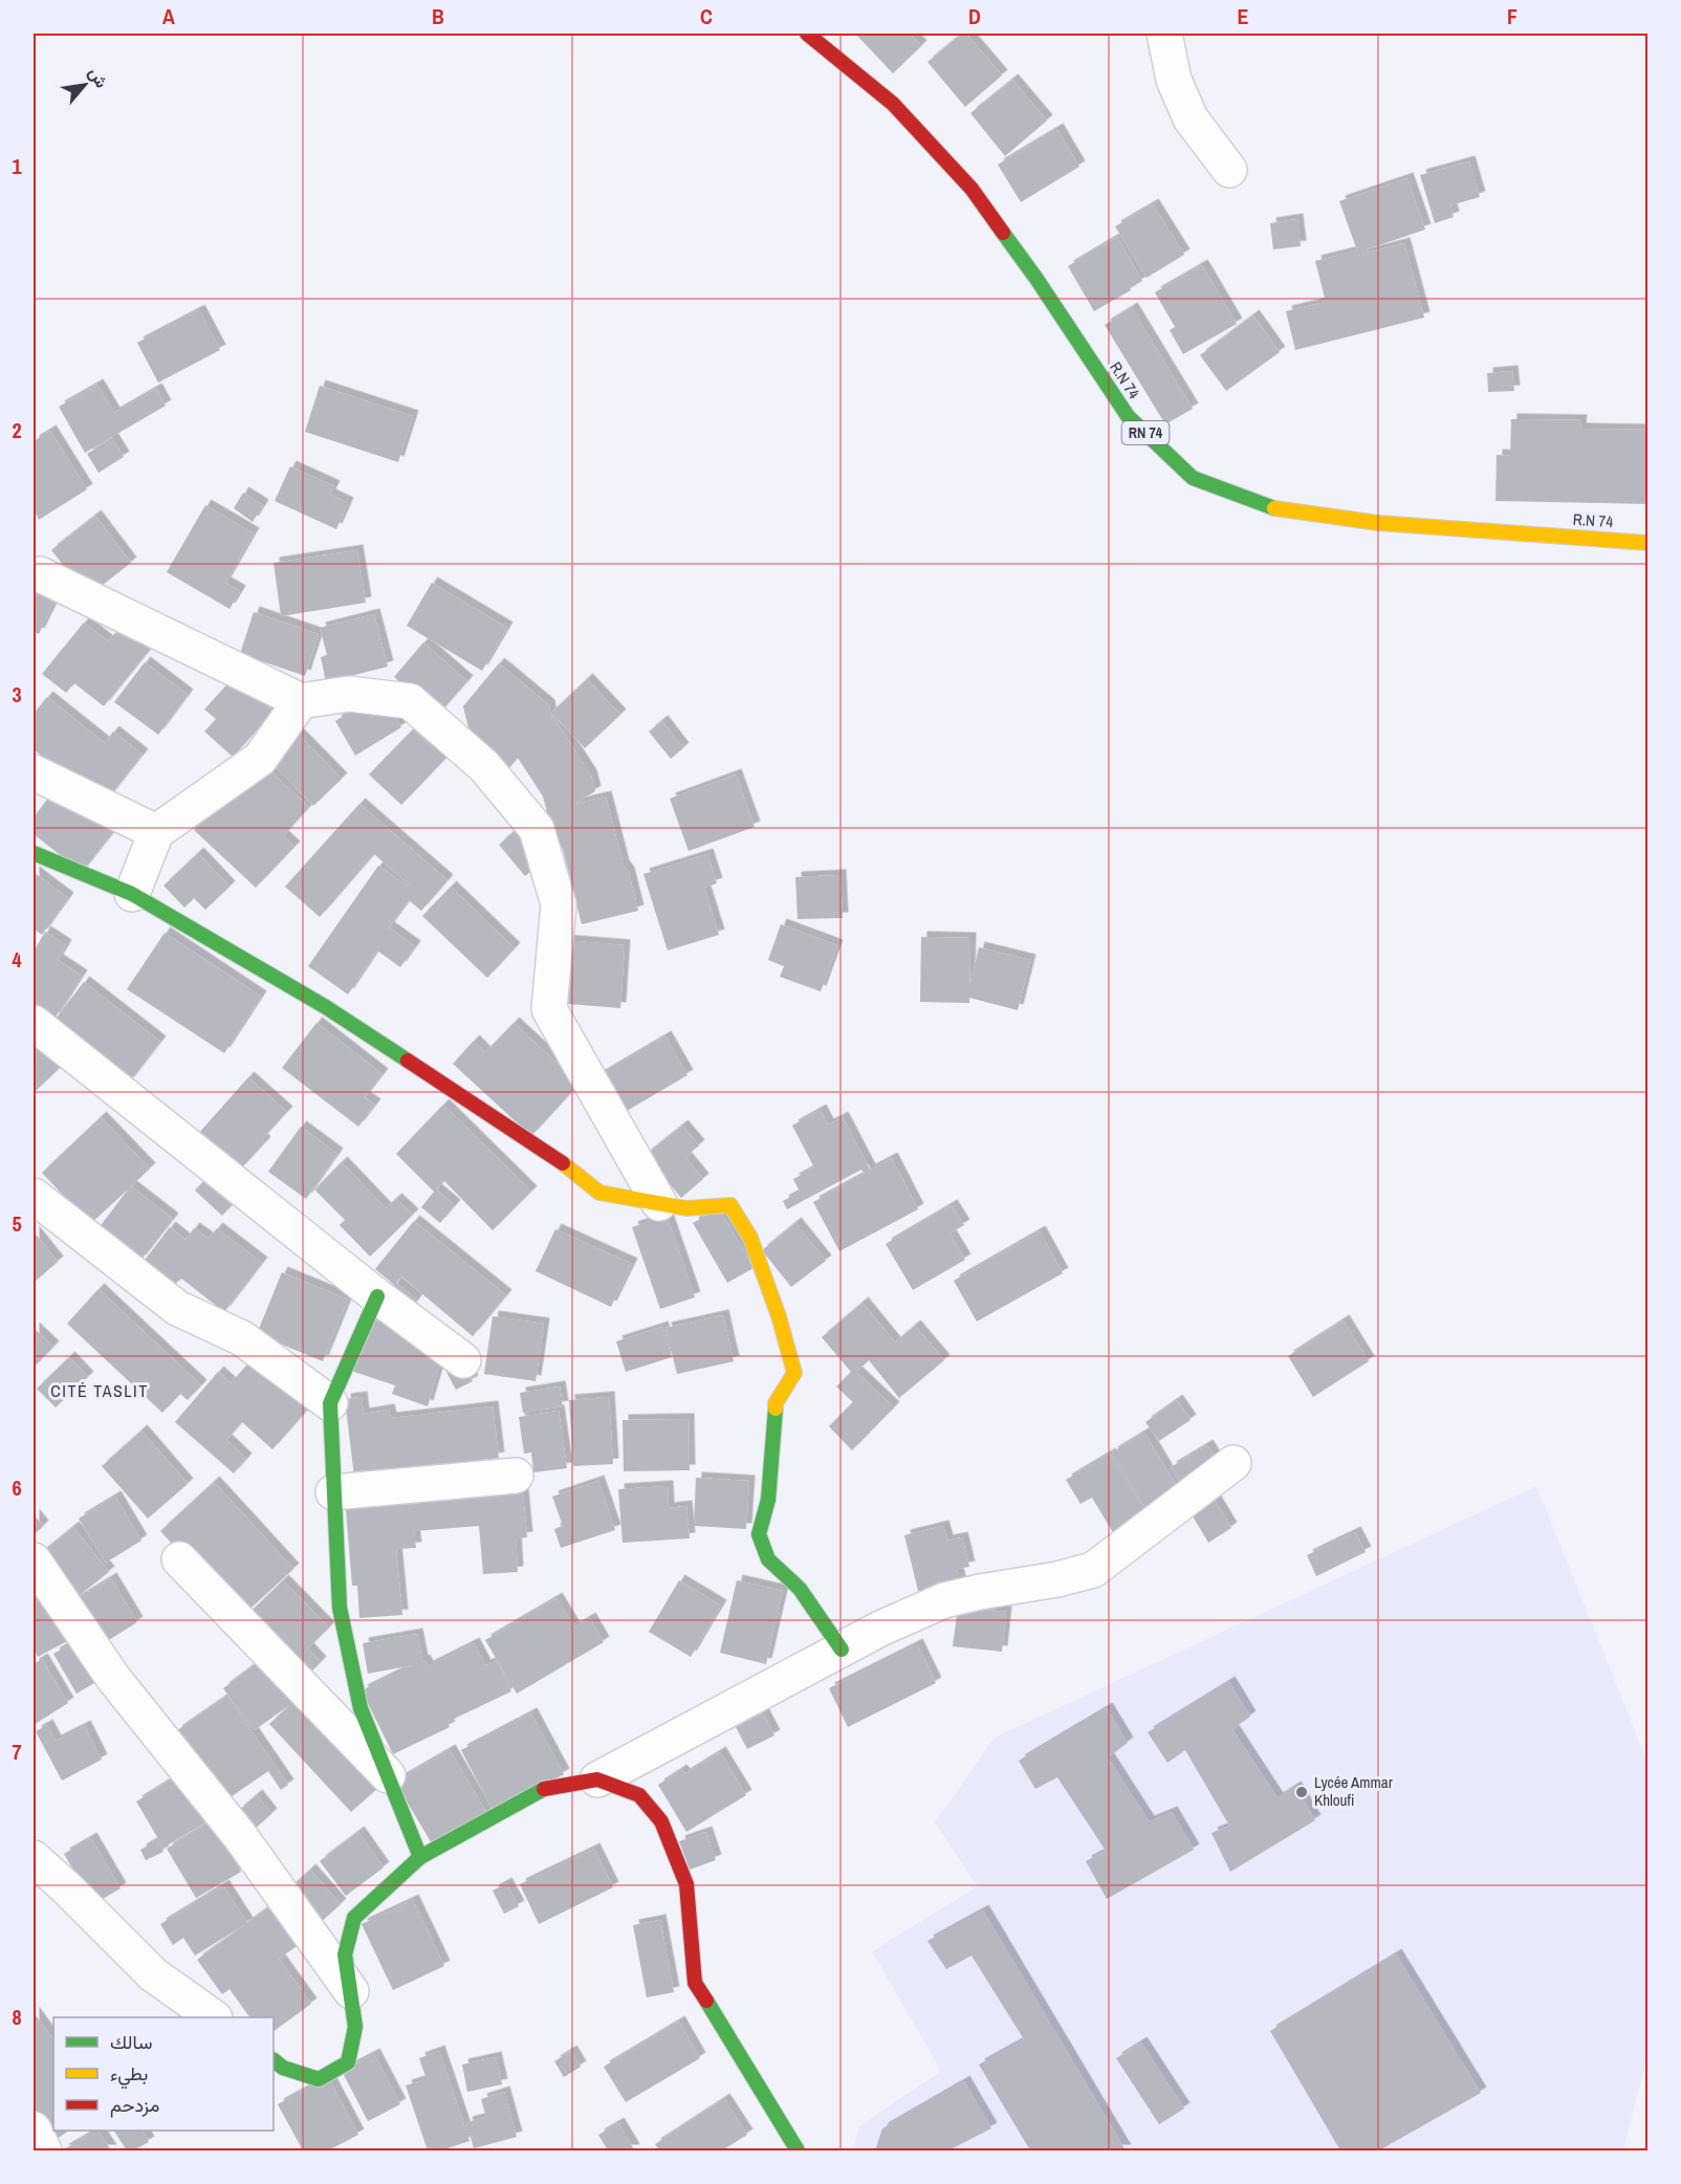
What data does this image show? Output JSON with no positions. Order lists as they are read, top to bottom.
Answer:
{
  "streets": {
    "street": ["R.N 74", "RN 74"]
  },
  "districts": ["CITÉ TASLIT"],
  "places": ["Lycée Ammar Khloufi"],
  "legend": ["سالك", "بطيء", "مزدحم"],
  "north": "top right",
  "grid": {
    "columns": [
      "A",
      "B",
      "C",
      "D",
      "E",
      "F"
    ],
    "rows": [
      "1",
      "2",
      "3",
      "4",
      "5",
      "6",
      "7",
      "8"
    ]
  }
}
